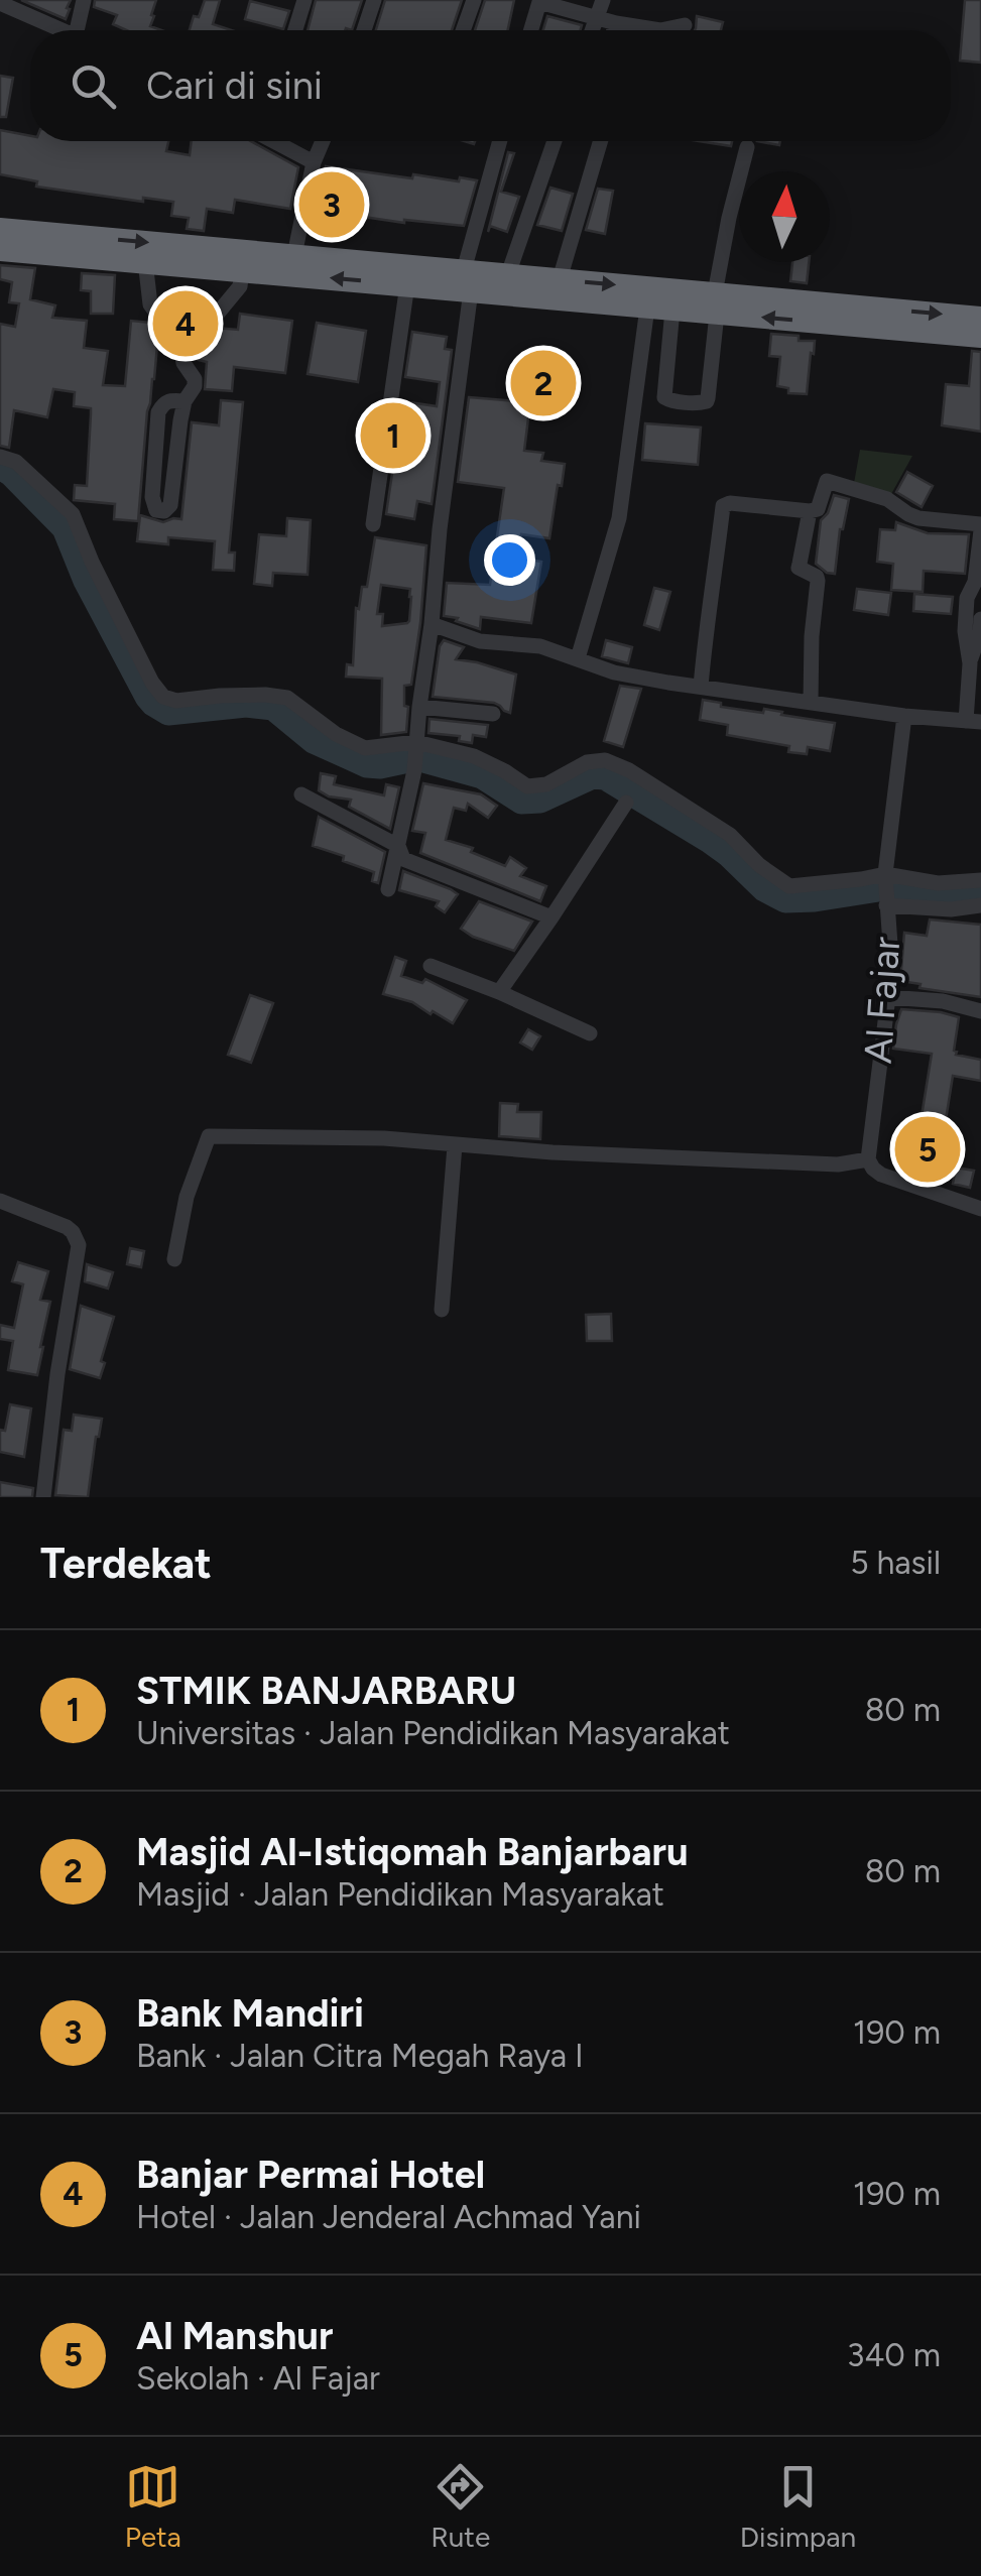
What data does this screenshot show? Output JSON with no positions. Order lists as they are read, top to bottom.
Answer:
{
  "streets": {
    "street": ["Al Fajar"]
  },
  "north": "top",
  "page": {
    "search": "Cari di sini",
    "pins": [
      "3",
      "4",
      "2",
      "1",
      "5"
    ],
    "heading": ["Terdekat", "5 hasil"],
    "list": [
      {
        "mark": "1",
        "name": "STMIK BANJARBARU",
        "note": "Universitas · Jalan Pendidikan Masyarakat",
        "value": "80 m"
      },
      {
        "mark": "2",
        "name": "Masjid Al-Istiqomah Banjarbaru",
        "note": "Masjid · Jalan Pendidikan Masyarakat",
        "value": "80 m"
      },
      {
        "mark": "3",
        "name": "Bank Mandiri",
        "note": "Bank · Jalan Citra Megah Raya I",
        "value": "190 m"
      },
      {
        "mark": "4",
        "name": "Banjar Permai Hotel",
        "note": "Hotel · Jalan Jenderal Achmad Yani",
        "value": "190 m"
      },
      {
        "mark": "5",
        "name": "Al Manshur",
        "note": "Sekolah · Al Fajar",
        "value": "340 m"
      }
    ],
    "nav": ["Peta", "Rute", "Disimpan"]
  }
}
